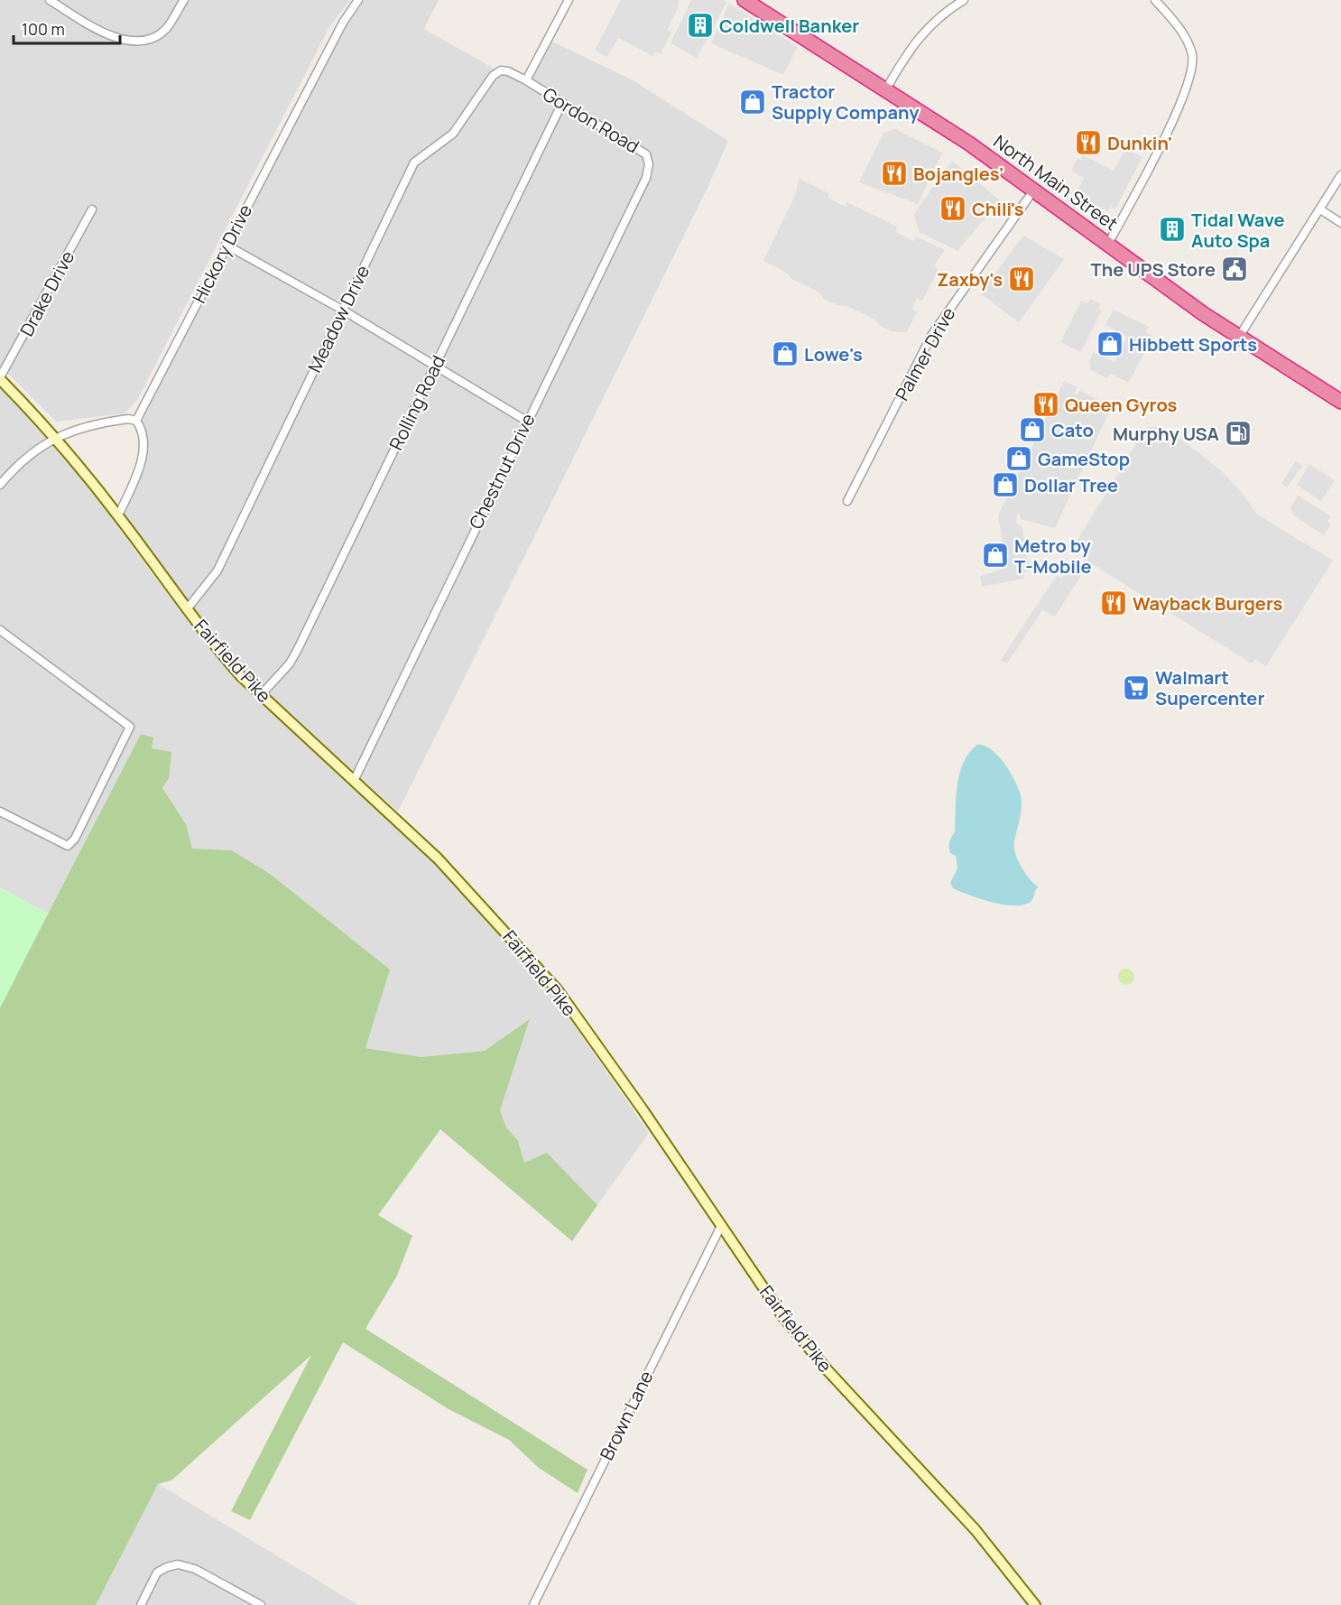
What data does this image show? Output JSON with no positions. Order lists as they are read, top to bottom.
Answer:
{
  "streets": {
    "highway": ["North Main Street"],
    "street": [
      "Gordon Road",
      "Hickory Drive",
      "Drake Drive",
      "Meadow Drive",
      "Palmer Drive",
      "Rolling Road",
      "Chestnut Drive",
      "Fairfield Pike",
      "Brown Lane"
    ]
  },
  "crossings": [
    ["Gordon Road", "Meadow Drive"],
    ["Gordon Road", "Rolling Road"],
    ["Gordon Road", "Chestnut Drive"],
    ["North Main Street", "Palmer Drive"],
    ["Drake Drive", "Fairfield Pike"],
    ["Meadow Drive", "Fairfield Pike"],
    ["Rolling Road", "Fairfield Pike"],
    ["Chestnut Drive", "Fairfield Pike"],
    ["Fairfield Pike", "Brown Lane"]
  ],
  "places": {
    "building": ["Coldwell Banker", "Tidal Wave Auto Spa"],
    "shop": [
      "Tractor Supply Company",
      "Hibbett Sports",
      "Lowe's",
      "Cato",
      "GameStop",
      "Dollar Tree",
      "Metro by T-Mobile"
    ],
    "restaurant": [
      "Dunkin'",
      "Bojangles'",
      "Chili's",
      "Zaxby's",
      "Queen Gyros",
      "Wayback Burgers"
    ],
    "public building": ["The UPS Store"],
    "fuel station": ["Murphy USA"],
    "supermarket": ["Walmart Supercenter"]
  },
  "scale_bar": "100 m"
}
